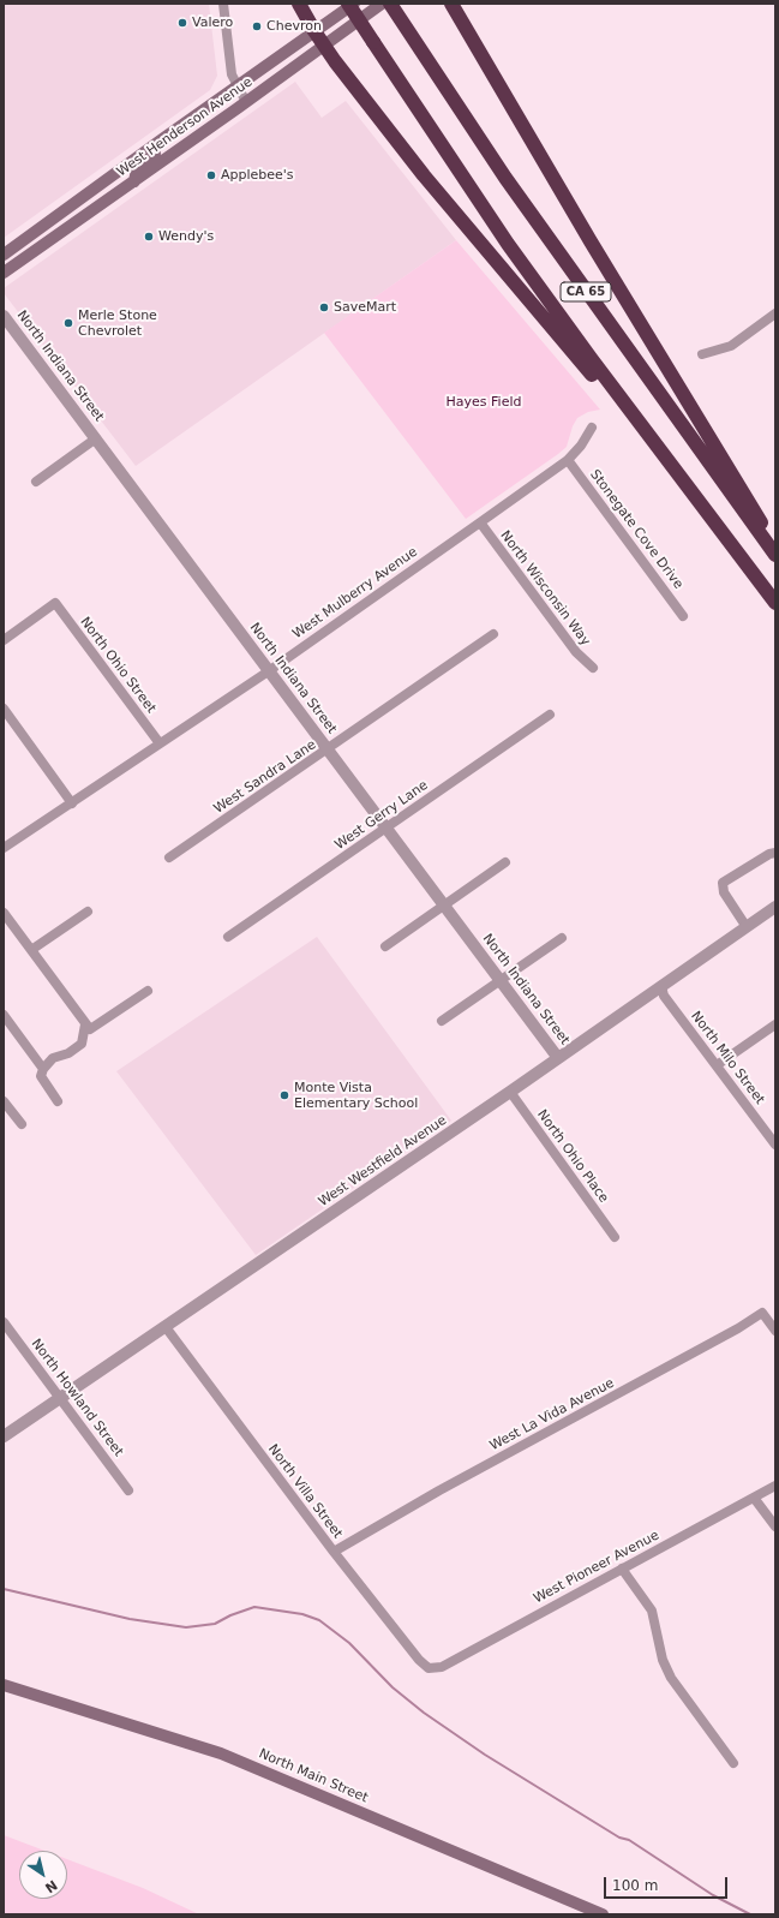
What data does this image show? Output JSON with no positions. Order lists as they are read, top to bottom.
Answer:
{
  "streets": {
    "highway": ["CA 65"],
    "main road": ["West Henderson Avenue", "North Main Street"],
    "street": [
      "North Indiana Street",
      "Stonegate Cove Drive",
      "North Wisconsin Way",
      "West Mulberry Avenue",
      "North Ohio Street",
      "West Sandra Lane",
      "West Gerry Lane",
      "North Milo Street",
      "North Ohio Place",
      "West Westfield Avenue",
      "North Howland Street",
      "West La Vida Avenue",
      "North Villa Street",
      "West Pioneer Avenue"
    ]
  },
  "crossings": [
    ["North Indiana Street", "West Mulberry Avenue"],
    ["North Indiana Street", "West Sandra Lane"],
    ["North Indiana Street", "West Gerry Lane"],
    ["North Indiana Street", "West Westfield Avenue"],
    ["Stonegate Cove Drive", "West Mulberry Avenue"],
    ["North Wisconsin Way", "West Mulberry Avenue"],
    ["West Mulberry Avenue", "North Ohio Street"],
    ["North Milo Street", "West Westfield Avenue"],
    ["North Ohio Place", "West Westfield Avenue"],
    ["West Westfield Avenue", "North Howland Street"],
    ["West Westfield Avenue", "North Villa Street"],
    ["West La Vida Avenue", "North Villa Street"],
    ["North Villa Street", "West Pioneer Avenue"]
  ],
  "parks": ["Hayes Field"],
  "places": [
    "Valero",
    "Chevron",
    "Applebee's",
    "Wendy's",
    "SaveMart",
    "Merle Stone Chevrolet",
    "Monte Vista Elementary School"
  ],
  "scale_bar": "100 m",
  "north": "bottom right"
}
